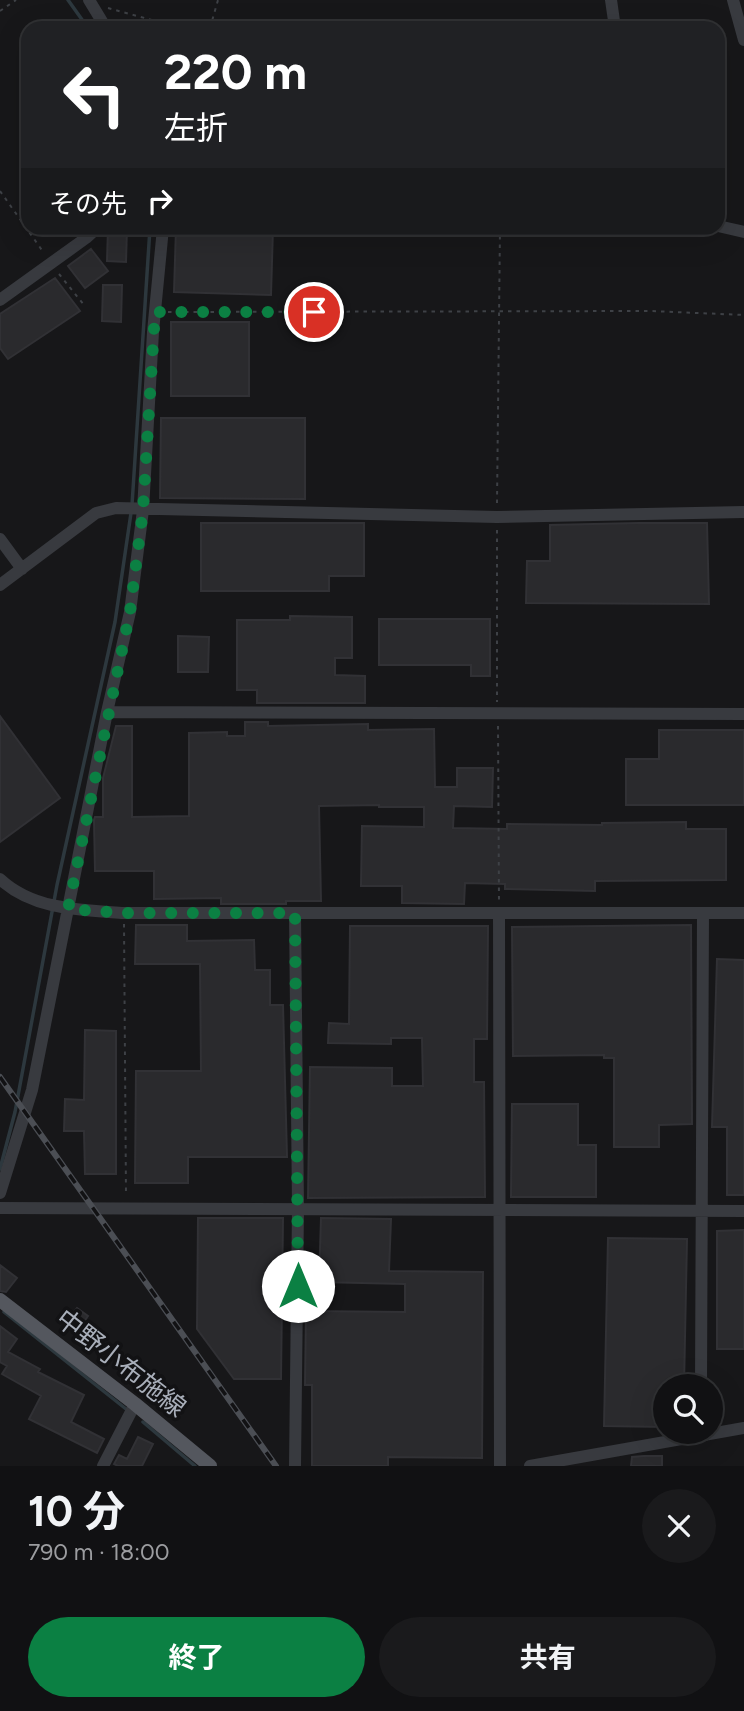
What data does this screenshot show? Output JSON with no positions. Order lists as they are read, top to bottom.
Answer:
{
  "streets": {
    "main road": ["中野小布施線"]
  },
  "page": {
    "turn": ["220 m", "左折"],
    "then": "その先",
    "heading": ["10 分", "790 m · 18:00"],
    "buttons": ["終了", "共有"]
  }
}
